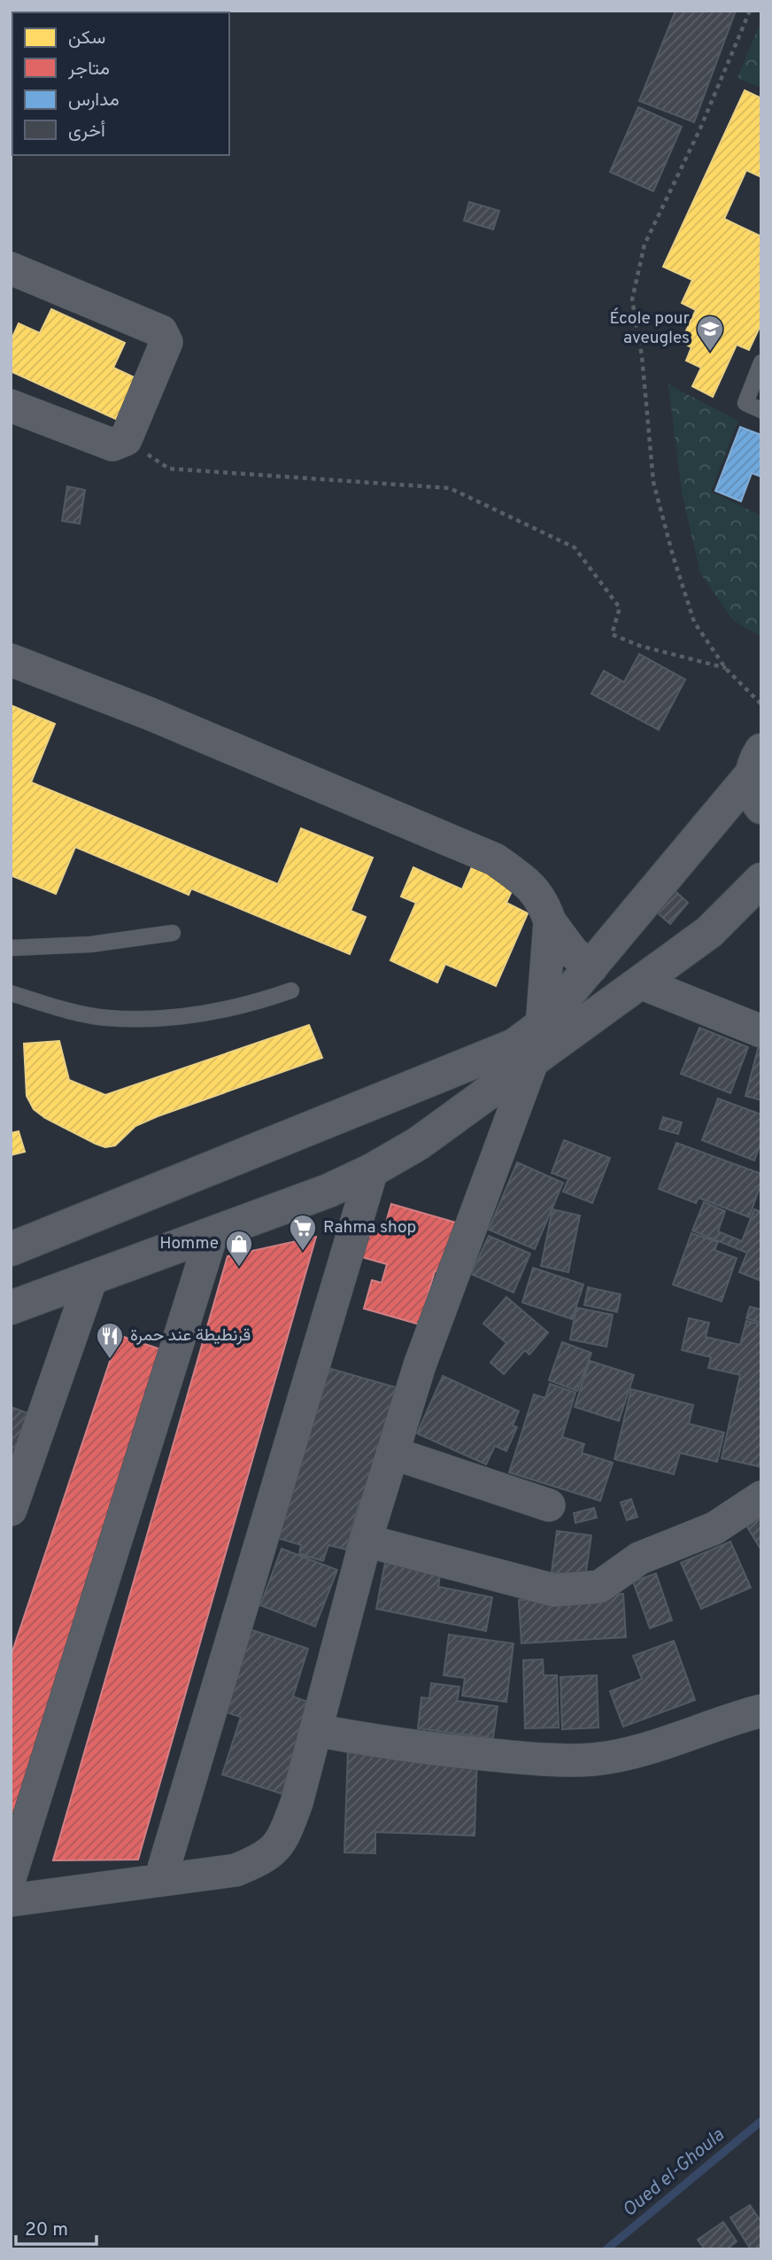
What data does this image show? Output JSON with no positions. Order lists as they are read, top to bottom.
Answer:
{
  "water": ["Oued el-Ghoula"],
  "places": {
    "school or university": ["École pour aveugles"],
    "supermarket": ["Rahma shop"],
    "shop": ["Homme"],
    "restaurant": ["قرنطيطة عند حمرة"]
  },
  "legend": [
    "سكن",
    "متاجر",
    "مدارس",
    "أخرى"
  ],
  "scale_bar": "20 m"
}
